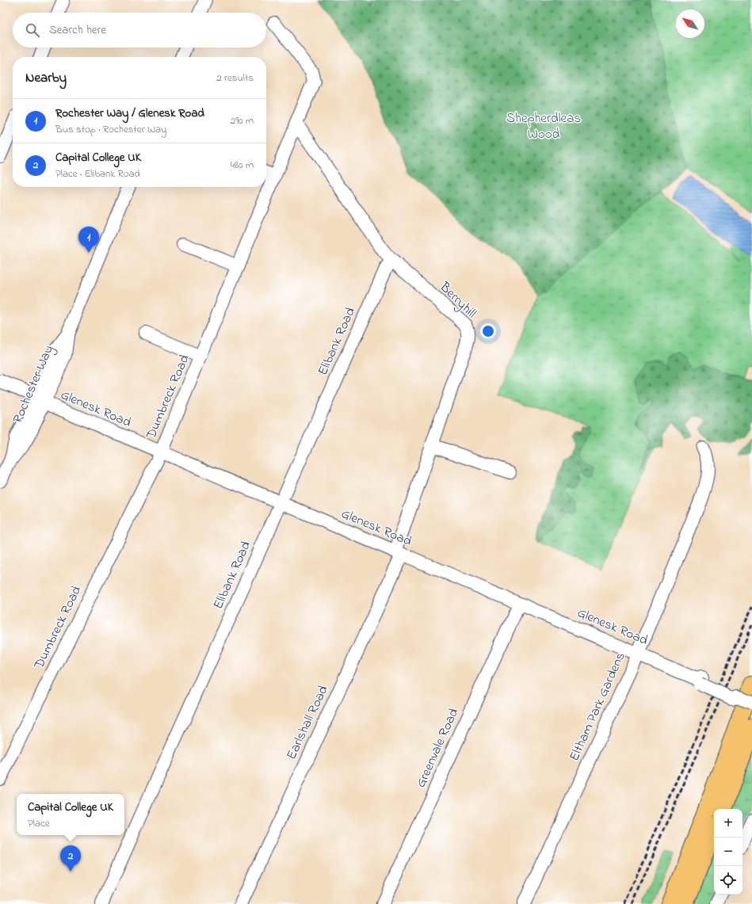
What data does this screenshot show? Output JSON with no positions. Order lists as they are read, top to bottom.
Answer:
{
  "streets": {
    "street": [
      "Berryhill",
      "Elibank Road",
      "Rochester Way",
      "Dumbreck Road",
      "Glenesk Road",
      "Eltham Park Gardens",
      "Earlshall Road",
      "Greenvale Road"
    ]
  },
  "crossings": [
    ["Berryhill", "Elibank Road"],
    ["Berryhill", "Dumbreck Road"],
    ["Berryhill", "Glenesk Road"],
    ["Berryhill", "Earlshall Road"],
    ["Elibank Road", "Glenesk Road"],
    ["Rochester Way", "Glenesk Road"],
    ["Dumbreck Road", "Glenesk Road"],
    ["Glenesk Road", "Eltham Park Gardens"],
    ["Glenesk Road", "Earlshall Road"],
    ["Glenesk Road", "Greenvale Road"]
  ],
  "parks": ["Shepherdleas Wood"],
  "north": "top left",
  "page": {
    "search": "Search here",
    "heading": ["Nearby", "2 results"],
    "list": [
      {
        "mark": "1",
        "name": "Rochester Way / Glenesk Road",
        "note": "Bus stop · Rochester Way",
        "value": "290 m"
      },
      {
        "mark": "2",
        "name": "Capital College UK",
        "note": "Place · Elibank Road",
        "value": "480 m"
      }
    ],
    "pins": ["1", "2"],
    "popup": ["Capital College UK", "Place"],
    "map_buttons": ["+", "−"]
  }
}
